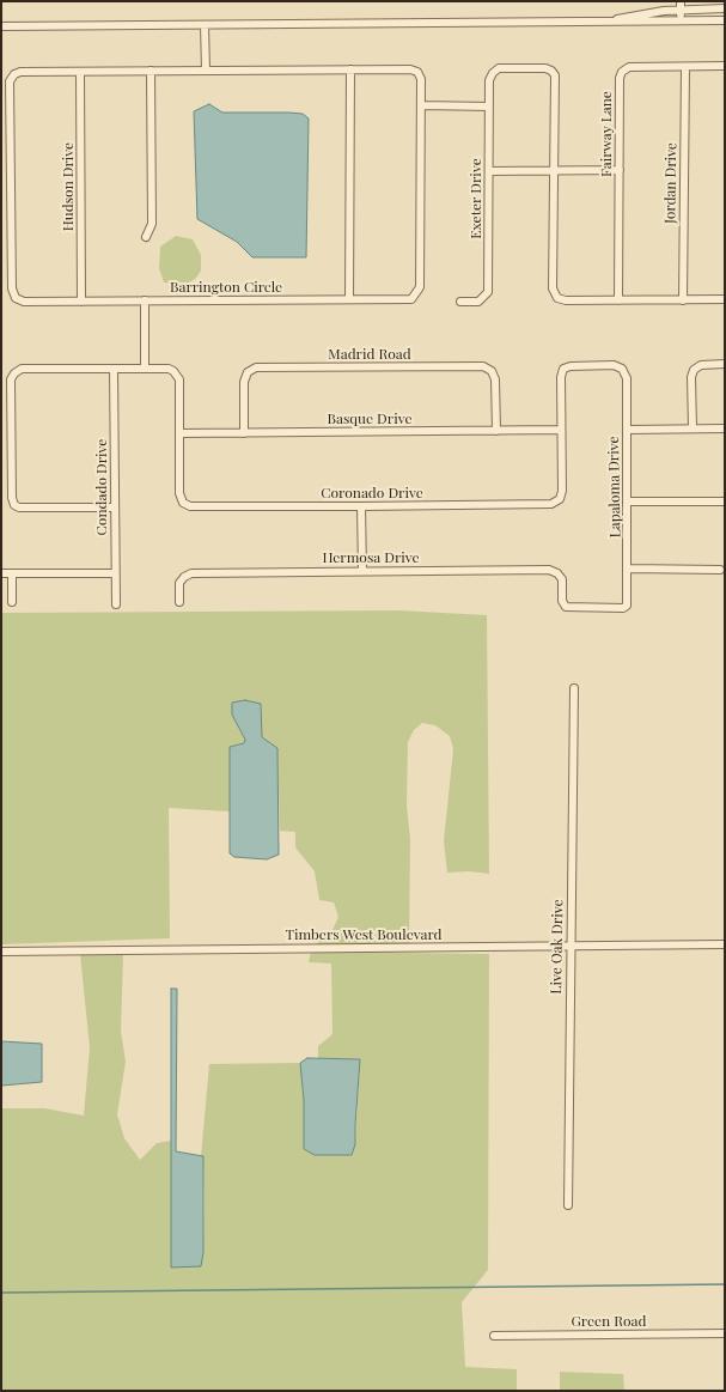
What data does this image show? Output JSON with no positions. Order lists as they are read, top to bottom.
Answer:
{
  "streets": {
    "street": [
      "Fairway Lane",
      "Jordan Drive",
      "Hudson Drive",
      "Exeter Drive",
      "Barrington Circle",
      "Madrid Road",
      "Basque Drive",
      "Condado Drive",
      "Lapaloma Drive",
      "Coronado Drive",
      "Hermosa Drive",
      "Timbers West Boulevard",
      "Live Oak Drive",
      "Green Road"
    ]
  },
  "crossings": [
    ["Fairway Lane", "Jordan Drive"],
    ["Hudson Drive", "Barrington Circle"],
    ["Madrid Road", "Basque Drive"],
    ["Basque Drive", "Lapaloma Drive"],
    ["Basque Drive", "Coronado Drive"],
    ["Lapaloma Drive", "Coronado Drive"],
    ["Lapaloma Drive", "Hermosa Drive"],
    ["Timbers West Boulevard", "Live Oak Drive"]
  ]
}
